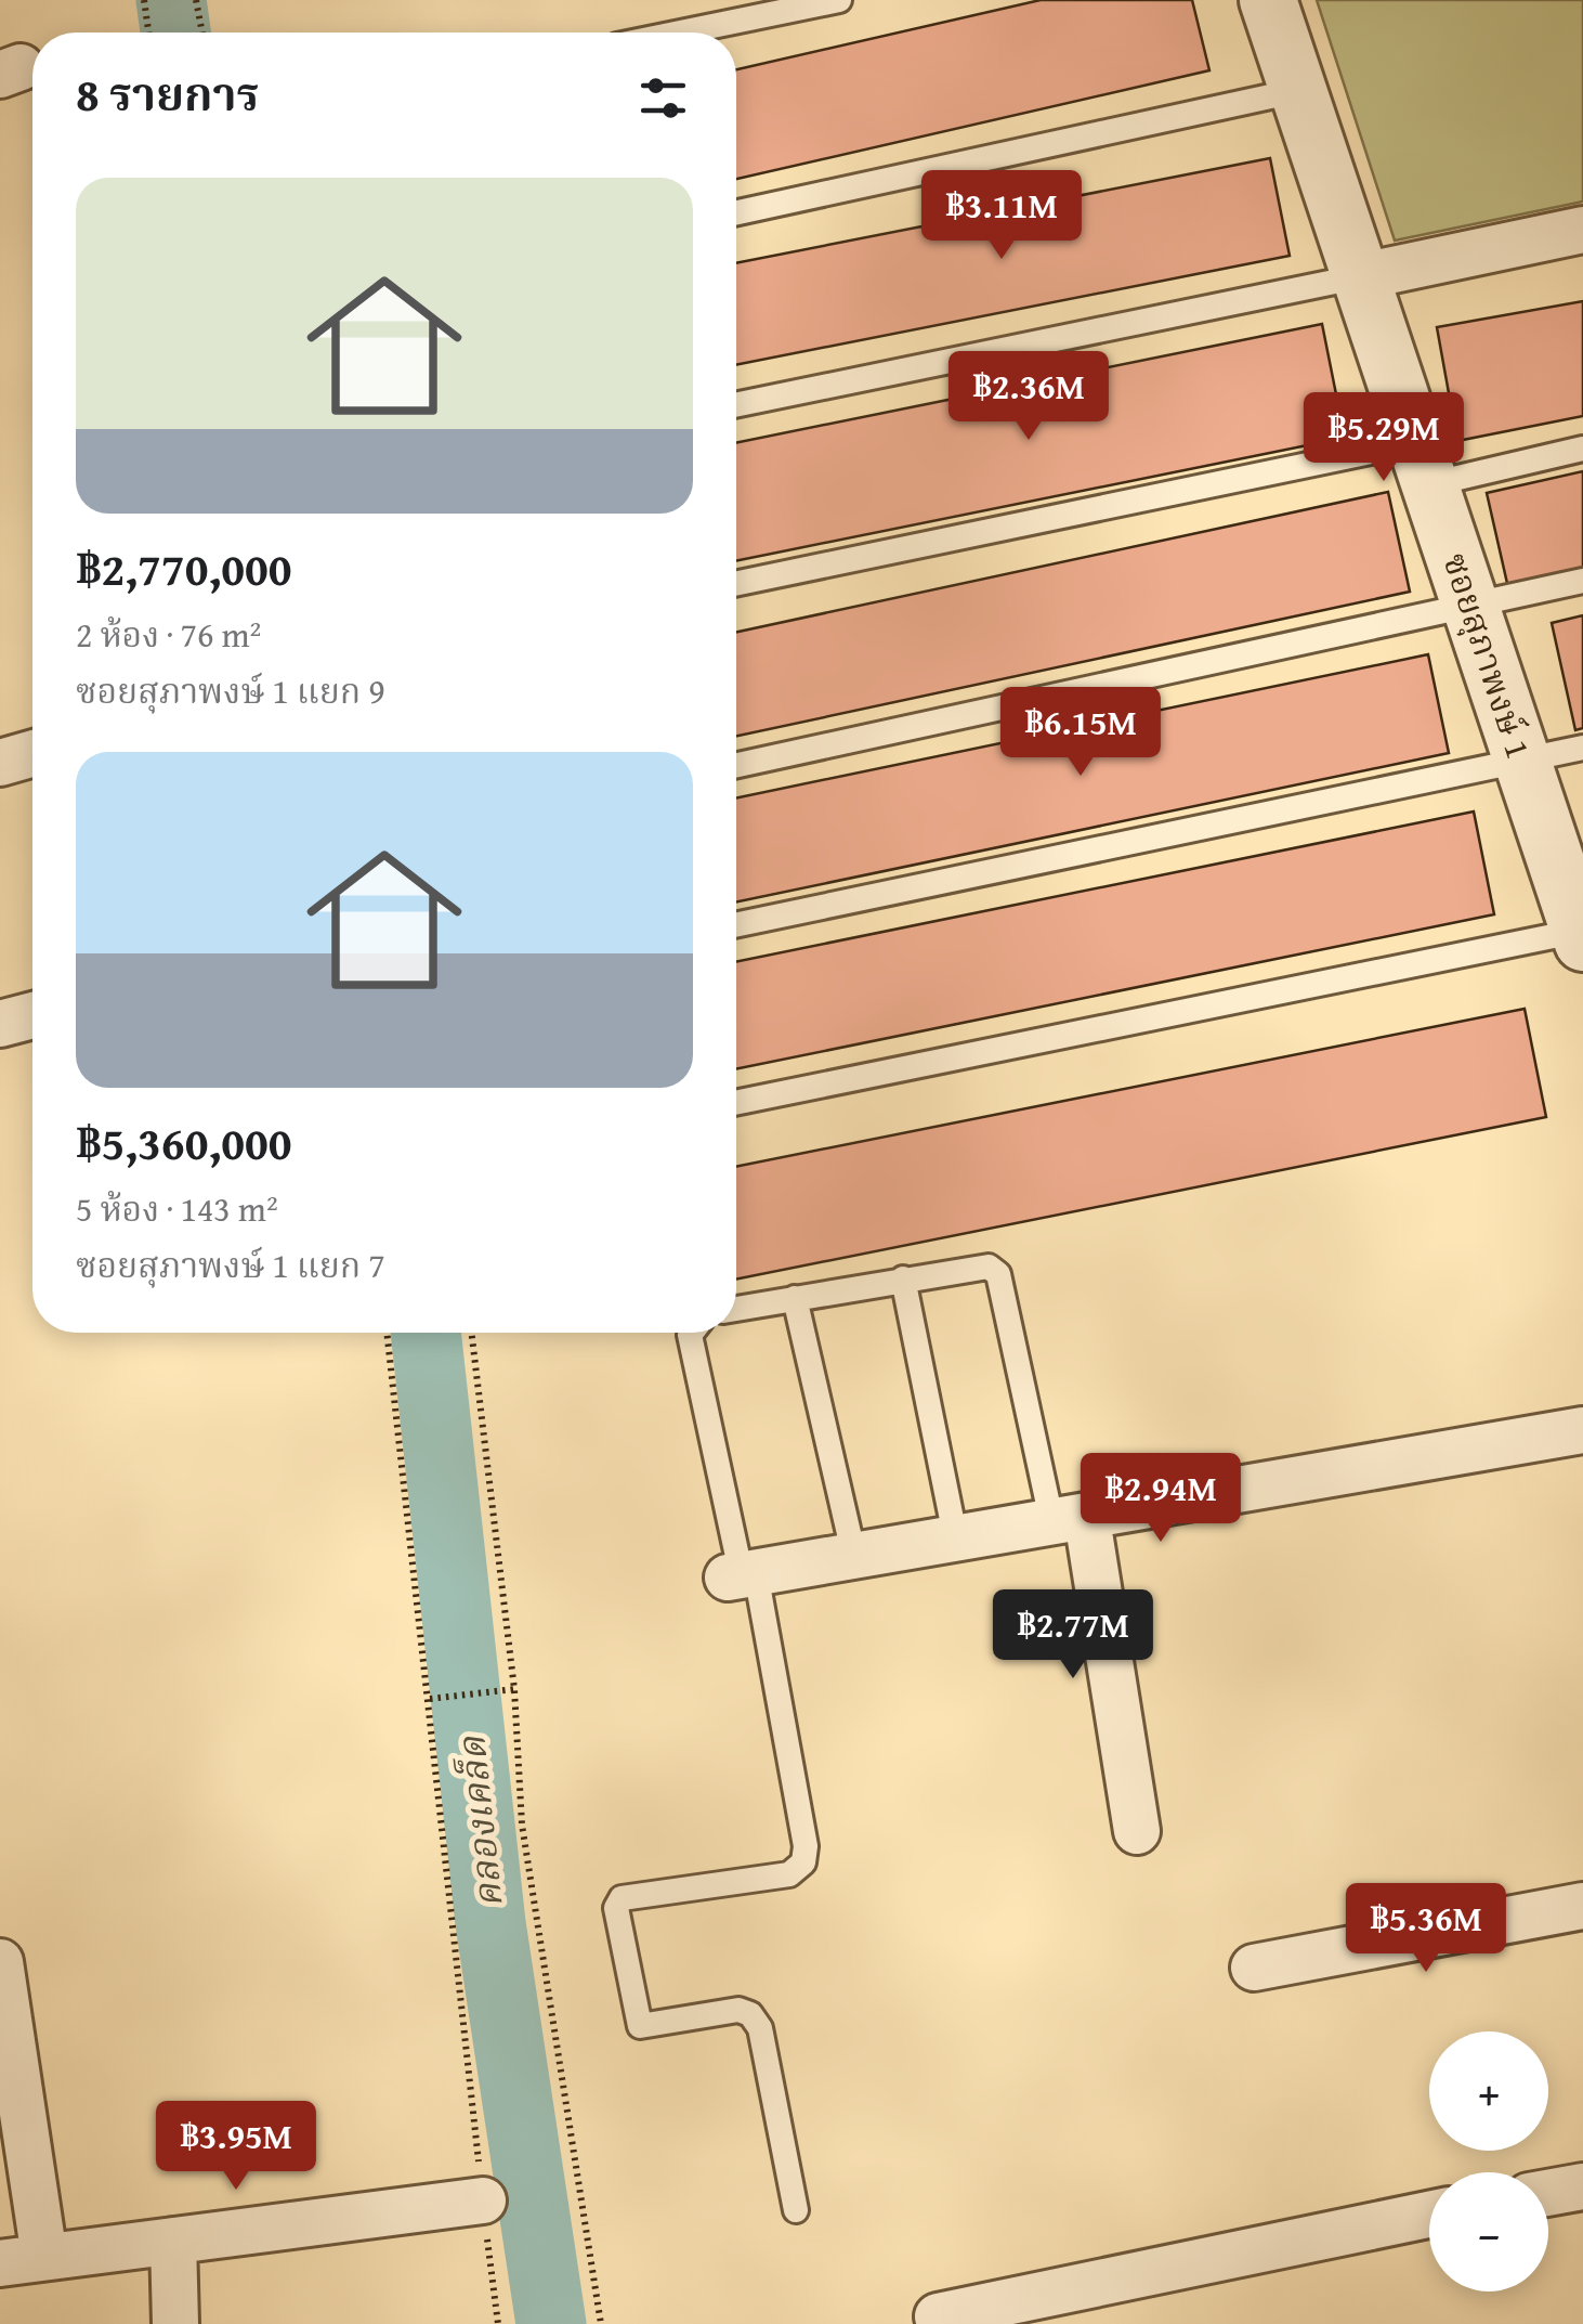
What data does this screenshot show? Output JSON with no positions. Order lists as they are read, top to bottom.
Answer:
{
  "streets": {
    "street": ["ซอยสุภาพงษ์ 1"]
  },
  "water": ["คลองเคล็ด"],
  "page": {
    "heading": "8 รายการ",
    "list": [
      {
        "name": "฿2,770,000",
        "note": "2 ห้อง · 76 m² · ซอยสุภาพงษ์ 1 แยก 9"
      },
      {
        "name": "฿5,360,000",
        "note": "5 ห้อง · 143 m² · ซอยสุภาพงษ์ 1 แยก 7"
      }
    ],
    "price": [
      "฿3.11M",
      "฿2.36M",
      "฿5.29M",
      "฿6.15M",
      "฿2.94M",
      "฿2.77M",
      "฿5.36M",
      "฿3.95M"
    ],
    "map_buttons": ["+", "−"]
  }
}
